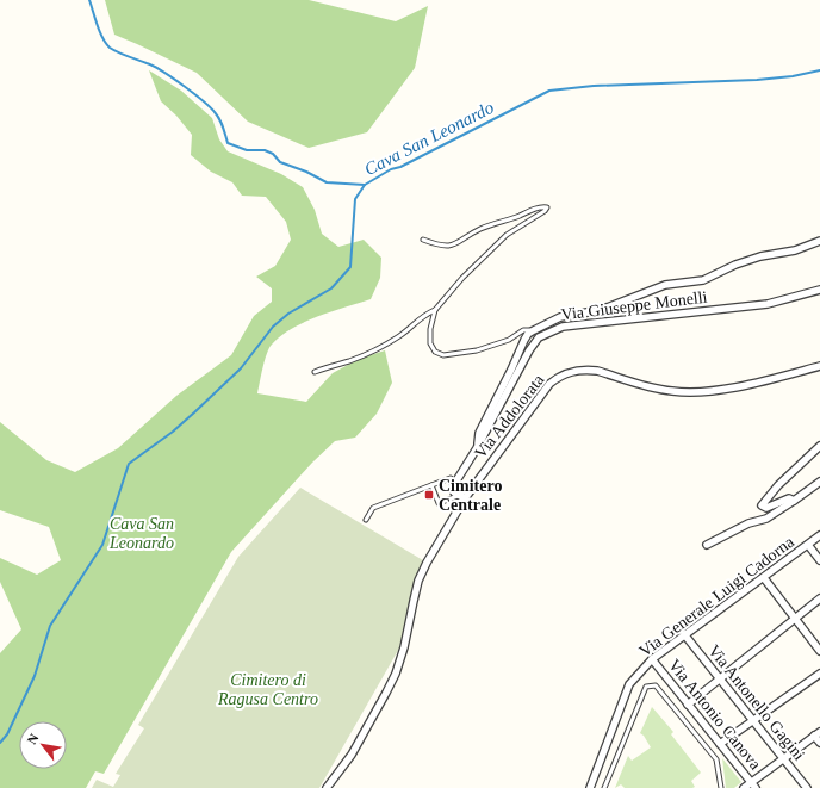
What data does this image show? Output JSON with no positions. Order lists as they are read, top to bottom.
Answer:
{
  "streets": {
    "street": [
      "Via Giuseppe Monelli",
      "Via Addolorata",
      "Via Generale Luigi Cadorna",
      "Via Antonello Gagini",
      "Via Antonio Canova"
    ]
  },
  "crossings": [
    ["Via Generale Luigi Cadorna", "Via Antonello Gagini"],
    ["Via Generale Luigi Cadorna", "Via Antonio Canova"]
  ],
  "water": ["Cava San Leonardo"],
  "parks": ["Cava San Leonardo", "Cimitero di Ragusa Centro"],
  "places": {
    "transit": ["Cimitero Centrale"]
  },
  "north": "top left"
}
